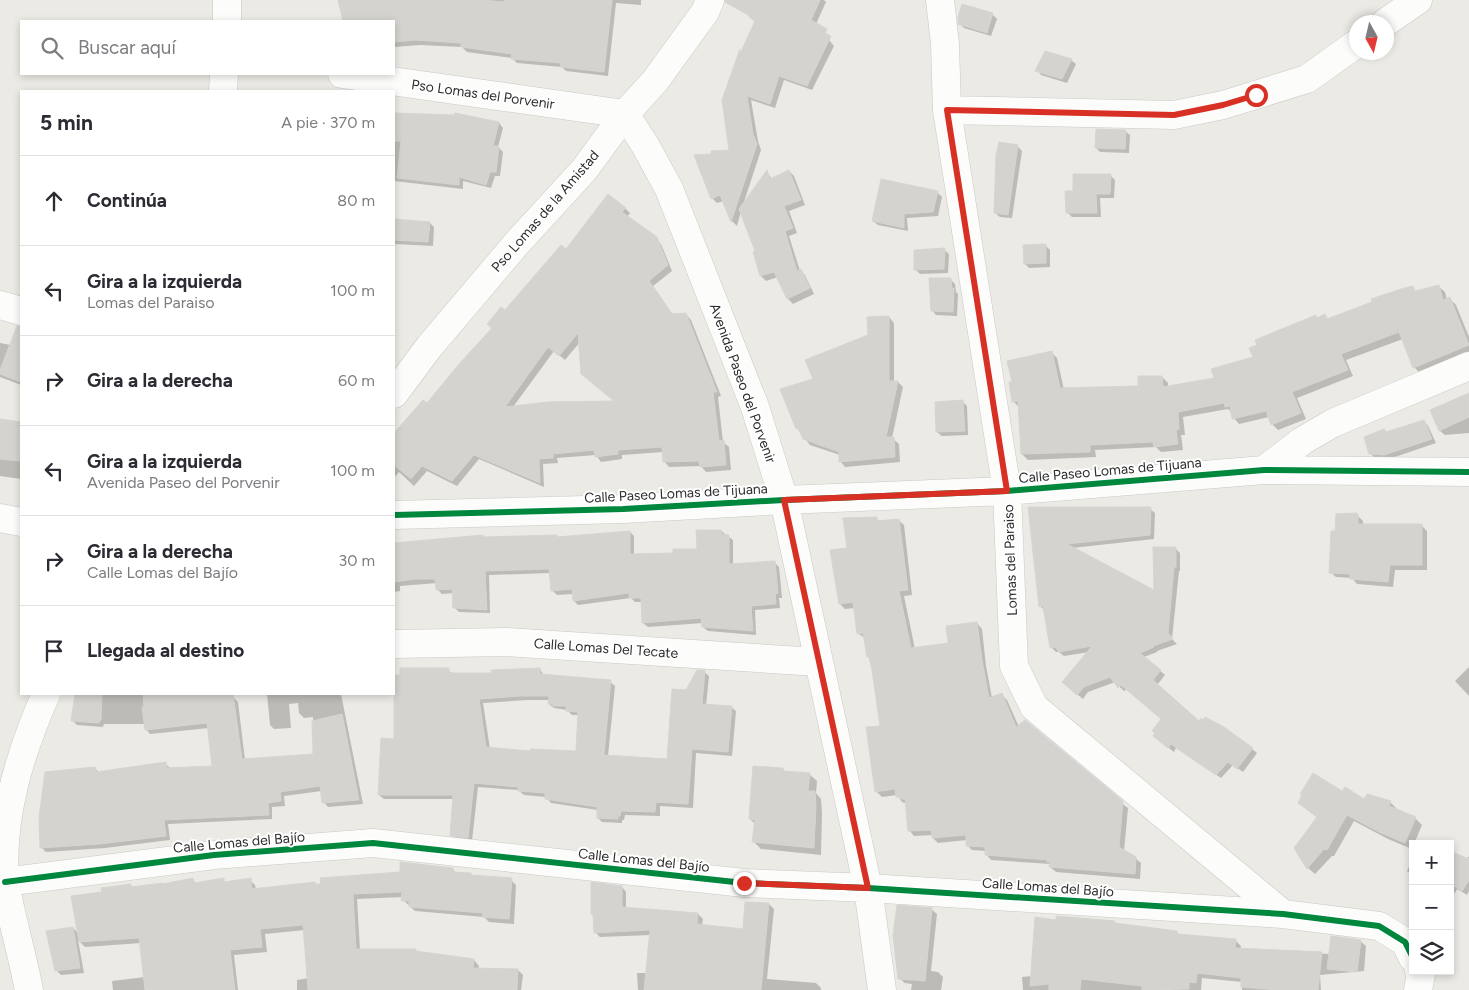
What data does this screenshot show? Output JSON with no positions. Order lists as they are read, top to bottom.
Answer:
{
  "streets": {
    "street": [
      "Pso Lomas del Porvenir",
      "Pso Lomas de la Amistad",
      "Avenida Paseo del Porvenir",
      "Calle Paseo Lomas de Tijuana",
      "Lomas del Paraiso",
      "Calle Lomas Del Tecate",
      "Calle Lomas del Bajío"
    ]
  },
  "crossings": [
    ["Pso Lomas del Porvenir", "Pso Lomas de la Amistad"],
    ["Pso Lomas del Porvenir", "Avenida Paseo del Porvenir"],
    ["Pso Lomas de la Amistad", "Avenida Paseo del Porvenir"],
    ["Avenida Paseo del Porvenir", "Calle Paseo Lomas de Tijuana"],
    ["Avenida Paseo del Porvenir", "Calle Lomas Del Tecate"],
    ["Avenida Paseo del Porvenir", "Calle Lomas del Bajío"],
    ["Calle Paseo Lomas de Tijuana", "Lomas del Paraiso"],
    ["Lomas del Paraiso", "Calle Lomas del Bajío"]
  ],
  "north": "bottom",
  "page": {
    "search": "Buscar aquí",
    "heading": ["5 min", "A pie · 370 m"],
    "list": [
      ["Continúa", "80 m"],
      ["Gira a la izquierda", "Lomas del Paraiso", "100 m"],
      ["Gira a la derecha", "60 m"],
      ["Gira a la izquierda", "Avenida Paseo del Porvenir", "100 m"],
      ["Gira a la derecha", "Calle Lomas del Bajío", "30 m"],
      "Llegada al destino"
    ],
    "map_buttons": ["+", "−"]
  }
}
